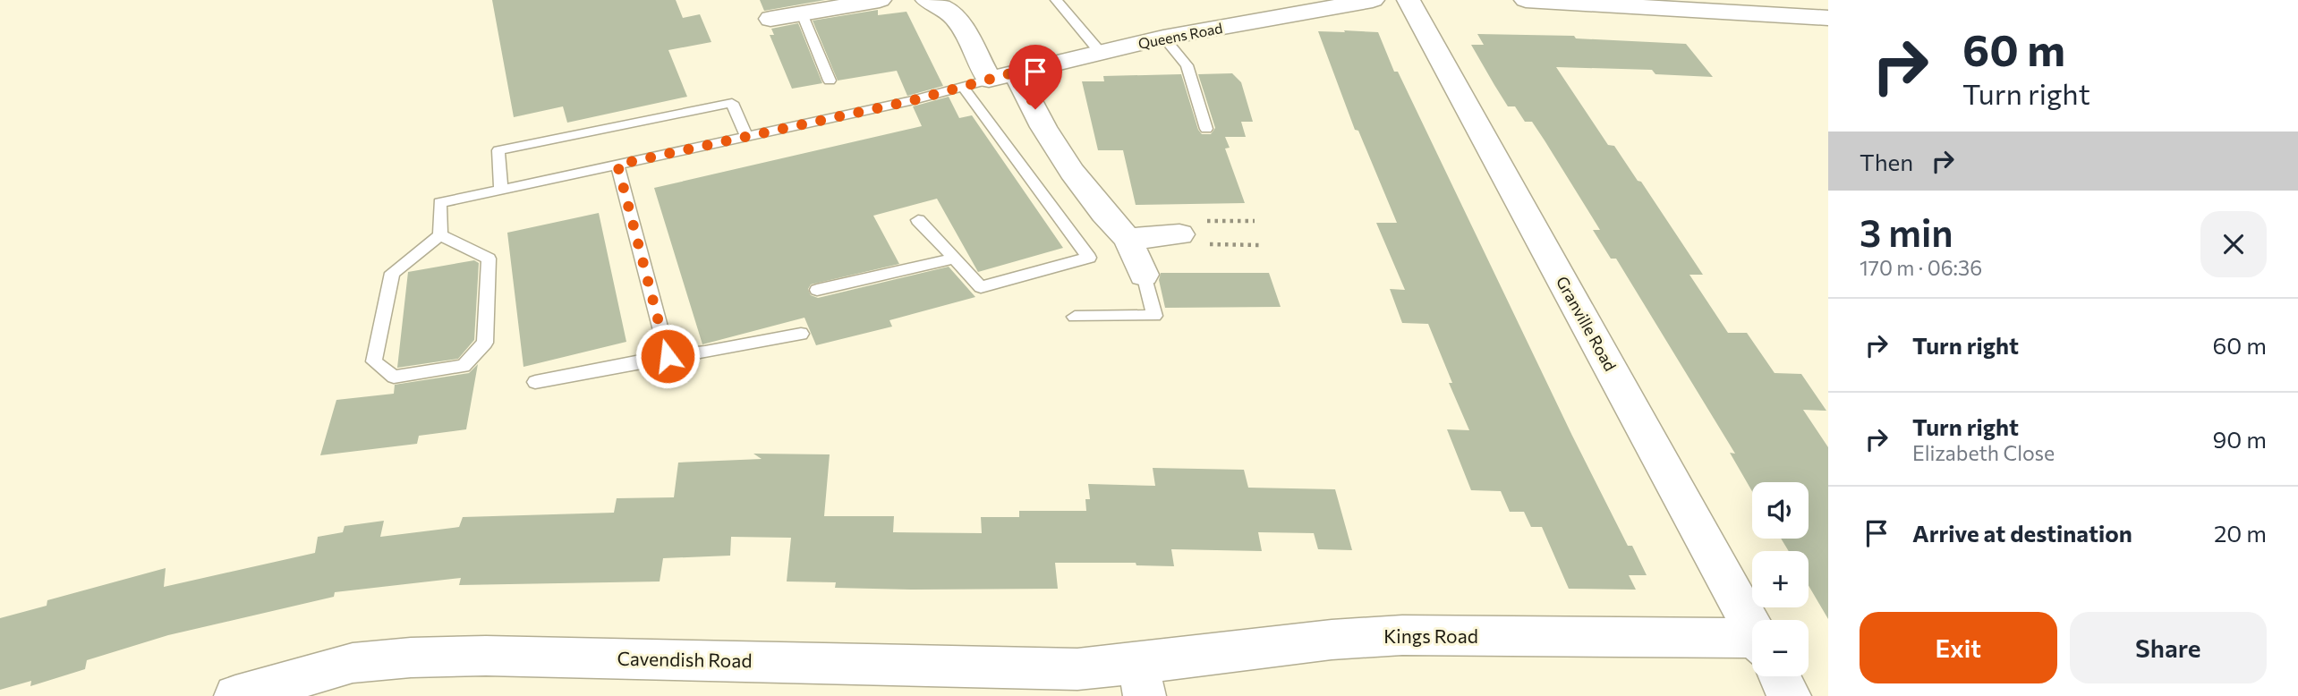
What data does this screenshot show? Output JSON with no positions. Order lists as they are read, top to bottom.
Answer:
{
  "streets": {
    "street": [
      "Queens Road",
      "Granville Road",
      "Kings Road",
      "Cavendish Road"
    ]
  },
  "crossings": [
    ["Kings Road", "Cavendish Road"]
  ],
  "page": {
    "turn": ["60 m", "Turn right"],
    "then": "Then",
    "heading": ["3 min", "170 m · 06:36"],
    "list": [
      {
        "name": "Turn right",
        "value": "60 m"
      },
      {
        "name": "Turn right",
        "note": "Elizabeth Close",
        "value": "90 m"
      },
      {
        "name": "Arrive at destination",
        "value": "20 m"
      }
    ],
    "map_buttons": ["+", "−"],
    "buttons": ["Exit", "Share"]
  }
}
